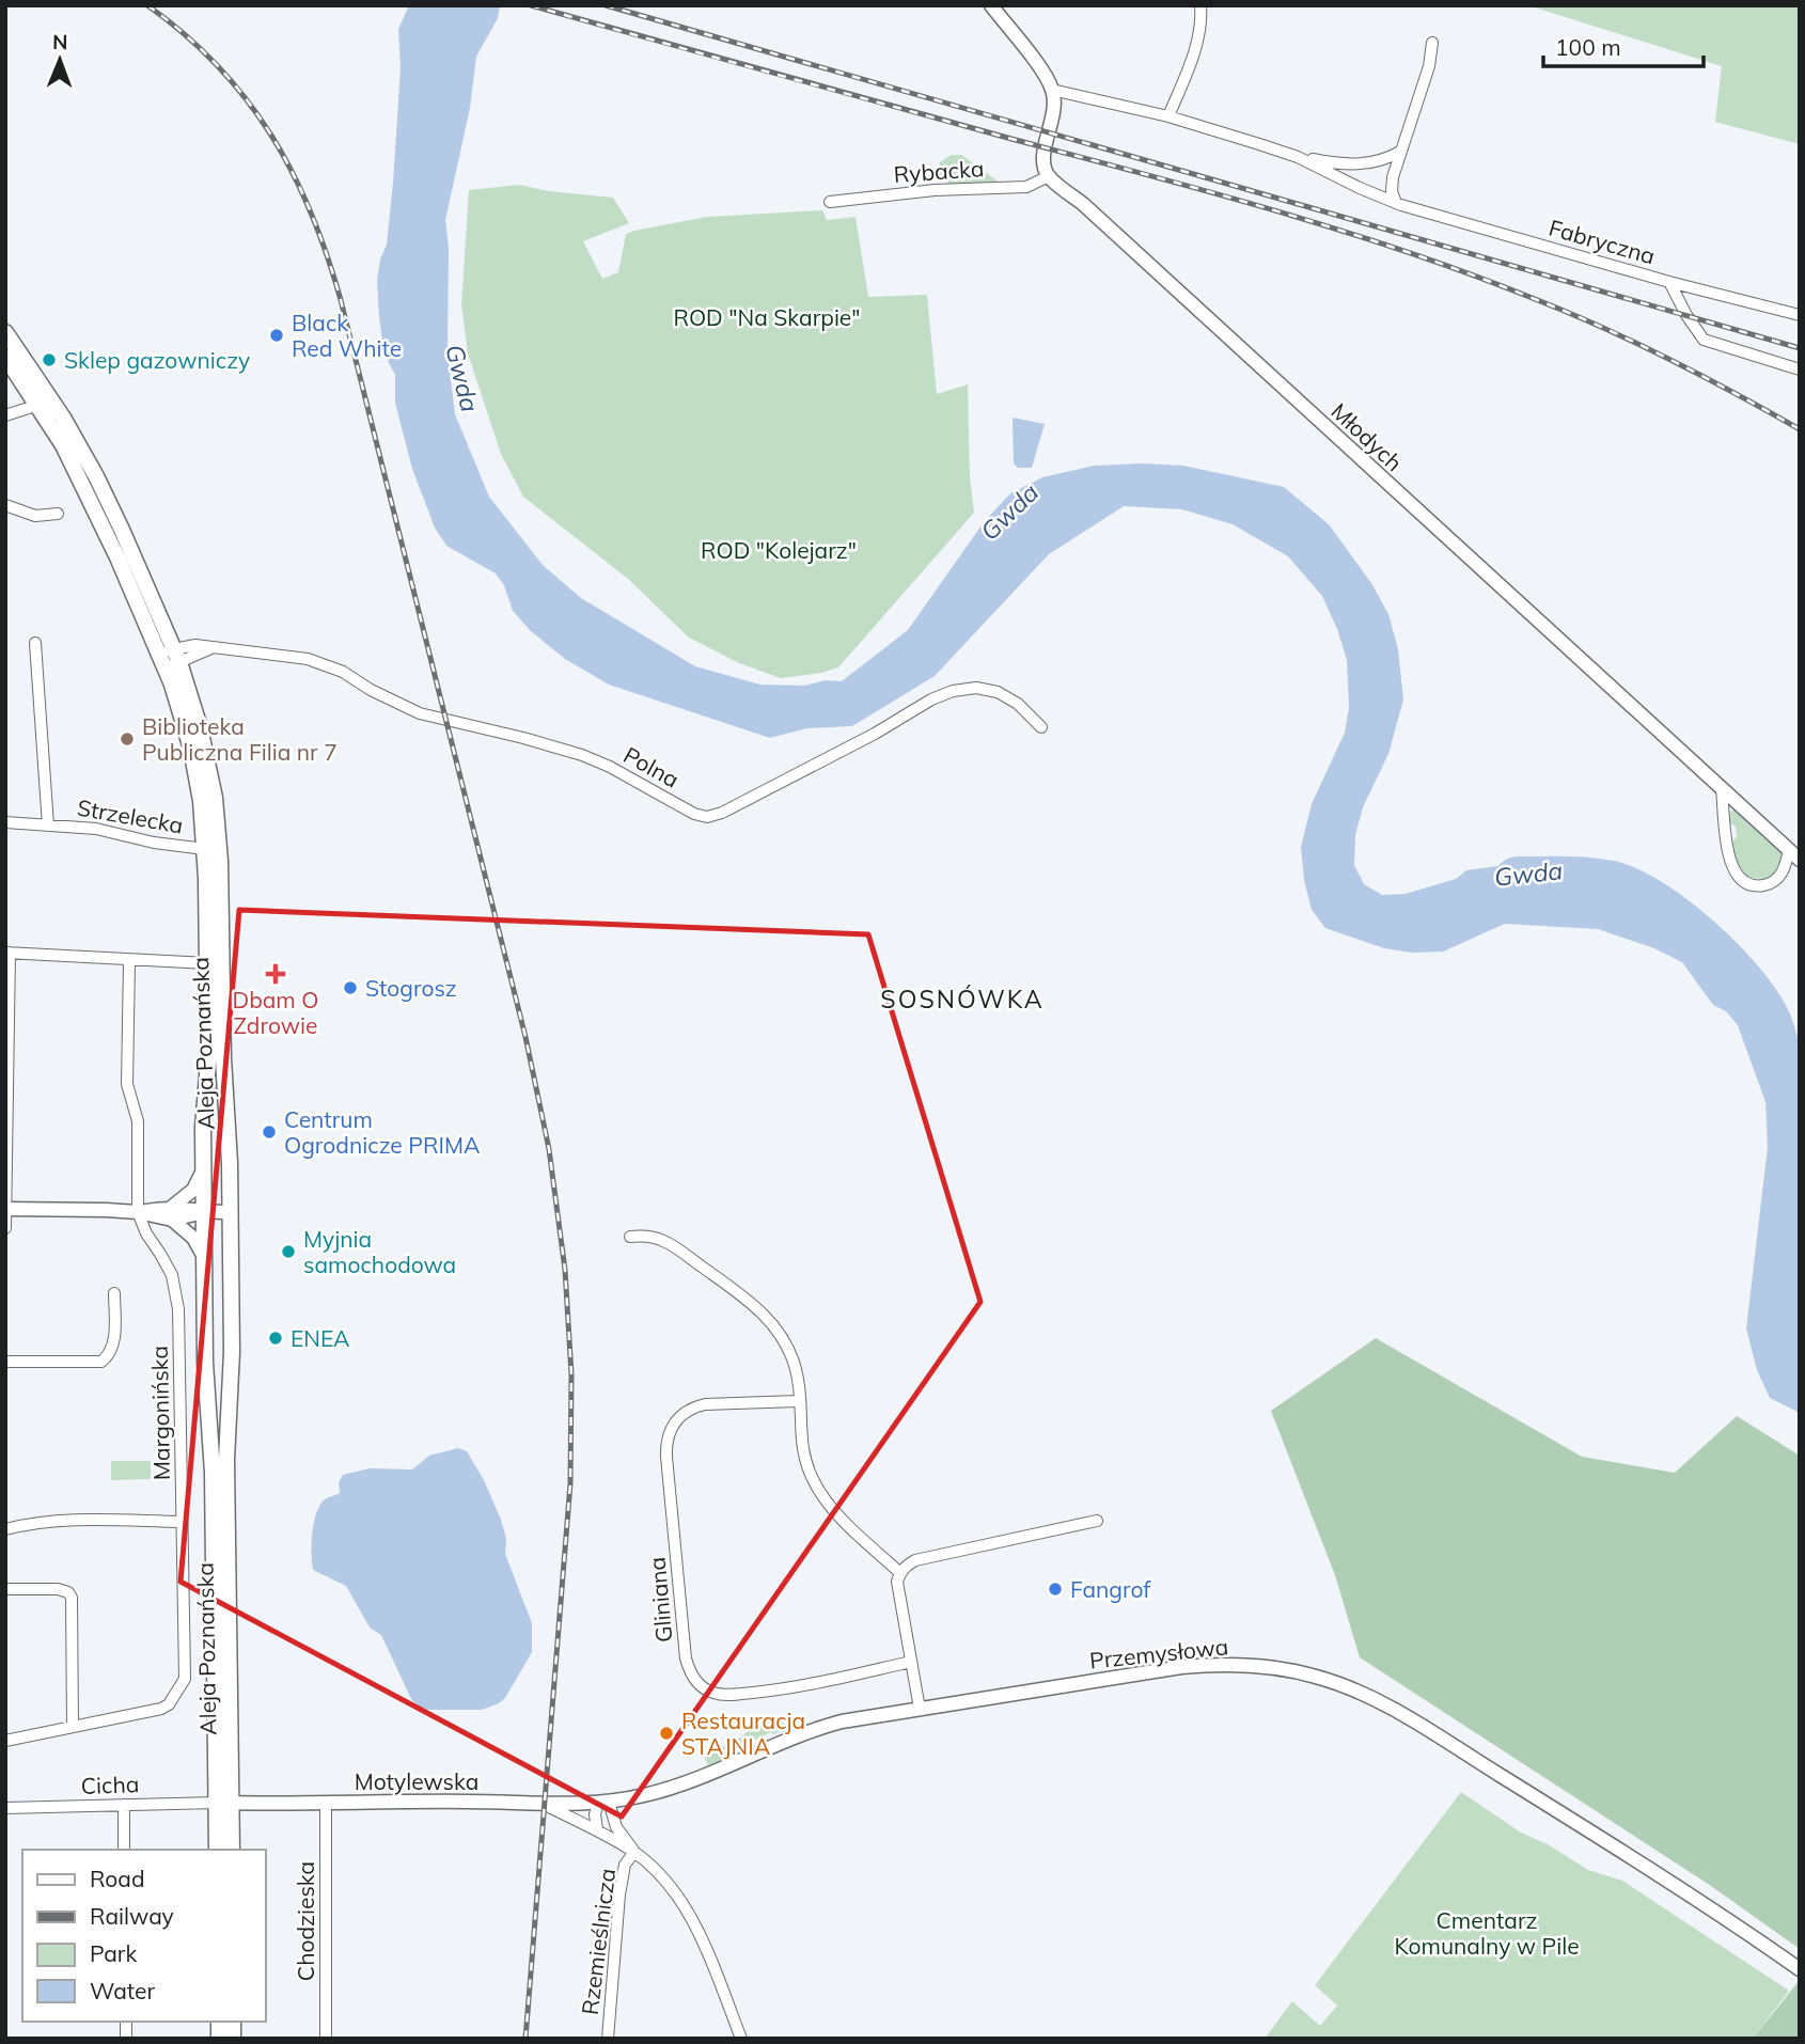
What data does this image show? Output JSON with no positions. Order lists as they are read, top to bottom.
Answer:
{
  "streets": {
    "main road": ["Aleja Poznańska"],
    "street": [
      "Rybacka",
      "Fabryczna",
      "Młodych",
      "Polna",
      "Strzelecka",
      "Margonińska",
      "Gliniana",
      "Przemysłowa",
      "Motylewska",
      "Cicha",
      "Chodzieska",
      "Rzemieślnicza"
    ]
  },
  "crossings": [
    ["Rybacka", "Młodych"],
    ["Polna", "Aleja Poznańska"],
    ["Strzelecka", "Aleja Poznańska"],
    ["Aleja Poznańska", "Motylewska"],
    ["Aleja Poznańska", "Cicha"],
    ["Przemysłowa", "Motylewska"],
    ["Motylewska", "Cicha"],
    ["Motylewska", "Chodzieska"],
    ["Motylewska", "Rzemieślnicza"]
  ],
  "districts": ["SOSNÓWKA"],
  "water": ["Gwda"],
  "parks": ["ROD \"Na Skarpie\"", "ROD \"Kolejarz\"", "Cmentarz Komunalny w Pile"],
  "places": {
    "other": [
      "Black Red White",
      "Sklep gazowniczy",
      "Biblioteka Publiczna Filia nr 7",
      "Stogrosz",
      "Centrum Ogrodnicze PRIMA",
      "Myjnia samochodowa",
      "ENEA",
      "Fangrof",
      "Restauracja STAJNIA"
    ],
    "health": ["Dbam O Zdrowie"]
  },
  "legend": [
    "Road",
    "Railway",
    "Park",
    "Water"
  ],
  "scale_bar": "100 m",
  "north": "top"
}
